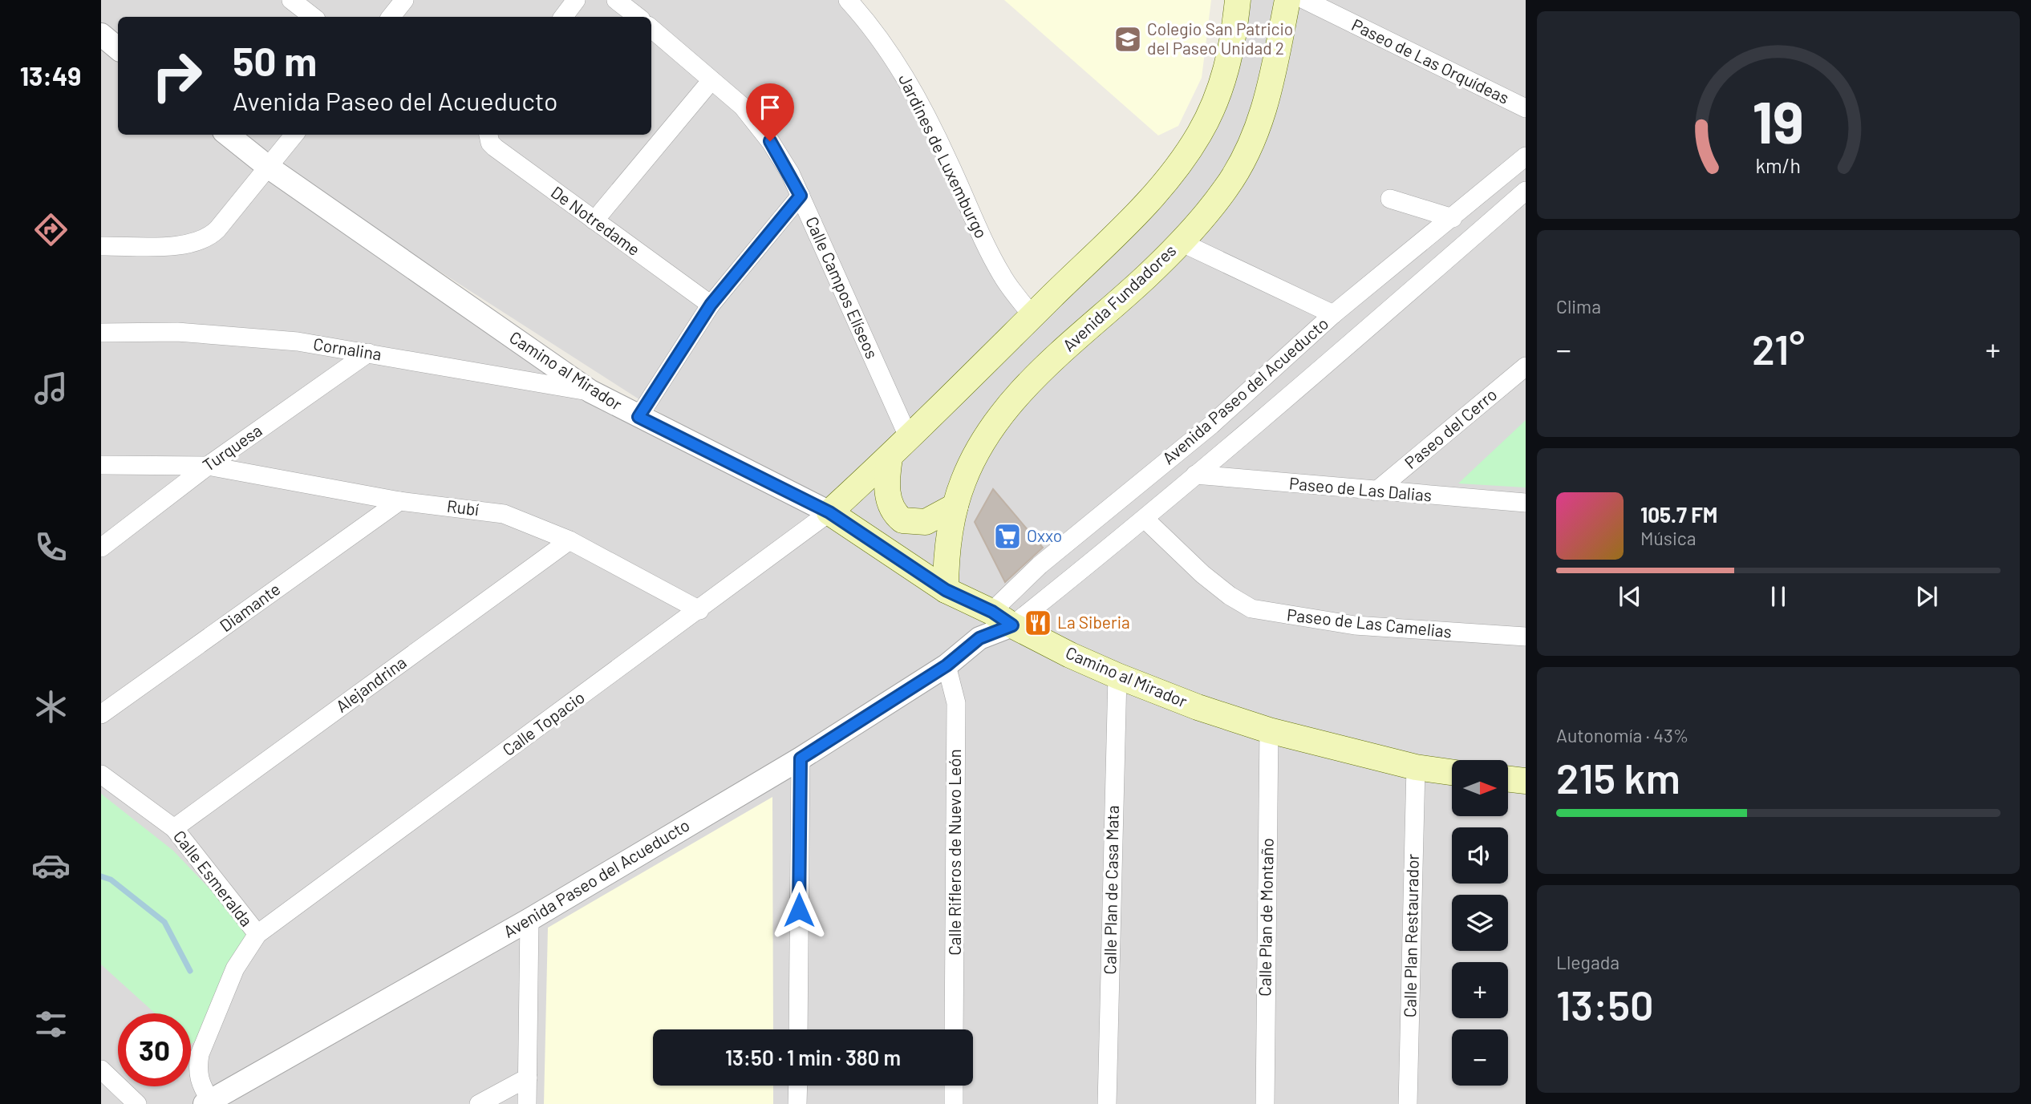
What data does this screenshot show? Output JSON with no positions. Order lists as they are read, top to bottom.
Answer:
{
  "streets": {
    "main road": ["Avenida Fundadores", "Camino al Mirador"],
    "street": [
      "Paseo de Las Orquídeas",
      "Jardines de Luxemburgo",
      "De Notredame",
      "Calle Campos Elíseos",
      "Cornalina",
      "Avenida Paseo del Acueducto",
      "Paseo del Cerro",
      "Turquesa",
      "Paseo de Las Dalias",
      "Rubí",
      "Diamante",
      "Paseo de Las Camelias",
      "Alejandrina",
      "Calle Topacio",
      "Calle Rifleros de Nuevo León",
      "Calle Esmeralda",
      "Calle Plan de Casa Mata",
      "Calle Plan de Montaño",
      "Calle Plan Restaurador"
    ]
  },
  "crossings": [
    ["Avenida Fundadores", "Camino al Mirador"],
    ["Cornalina", "Camino al Mirador"],
    ["Cornalina", "Turquesa"],
    ["Camino al Mirador", "Avenida Paseo del Acueducto"],
    ["Camino al Mirador", "Calle Topacio"],
    ["Camino al Mirador", "Calle Plan de Casa Mata"],
    ["Camino al Mirador", "Calle Plan de Montaño"],
    ["Camino al Mirador", "Calle Plan Restaurador"],
    ["Avenida Paseo del Acueducto", "Paseo de Las Dalias"],
    ["Avenida Paseo del Acueducto", "Paseo de Las Camelias"],
    ["Avenida Paseo del Acueducto", "Calle Rifleros de Nuevo León"],
    ["Avenida Paseo del Acueducto", "Calle Esmeralda"],
    ["Paseo del Cerro", "Paseo de Las Dalias"],
    ["Turquesa", "Rubí"],
    ["Rubí", "Diamante"],
    ["Rubí", "Alejandrina"],
    ["Rubí", "Calle Topacio"],
    ["Alejandrina", "Calle Esmeralda"],
    ["Calle Topacio", "Calle Esmeralda"]
  ],
  "places": {
    "school or university": ["Colegio San Patricio del Paseo Unidad 2"],
    "supermarket": ["Oxxo"],
    "restaurant": ["La Siberia"]
  },
  "north": "right",
  "page": {
    "tabs": "13:49",
    "turn": ["50 m", "Avenida Paseo del Acueducto"],
    "tile": [
      "Clima",
      ["Autonomía · 43%", "215 km"],
      ["Llegada", "13:50"]
    ],
    "heat": ["−", "21°", "+"],
    "song": ["105.7 FM", "Música"],
    "map_buttons": ["+", "−"],
    "limit": "30",
    "trip": "13:50 · 1 min · 380 m",
    "gauge": ["19", "km/h"]
  }
}
